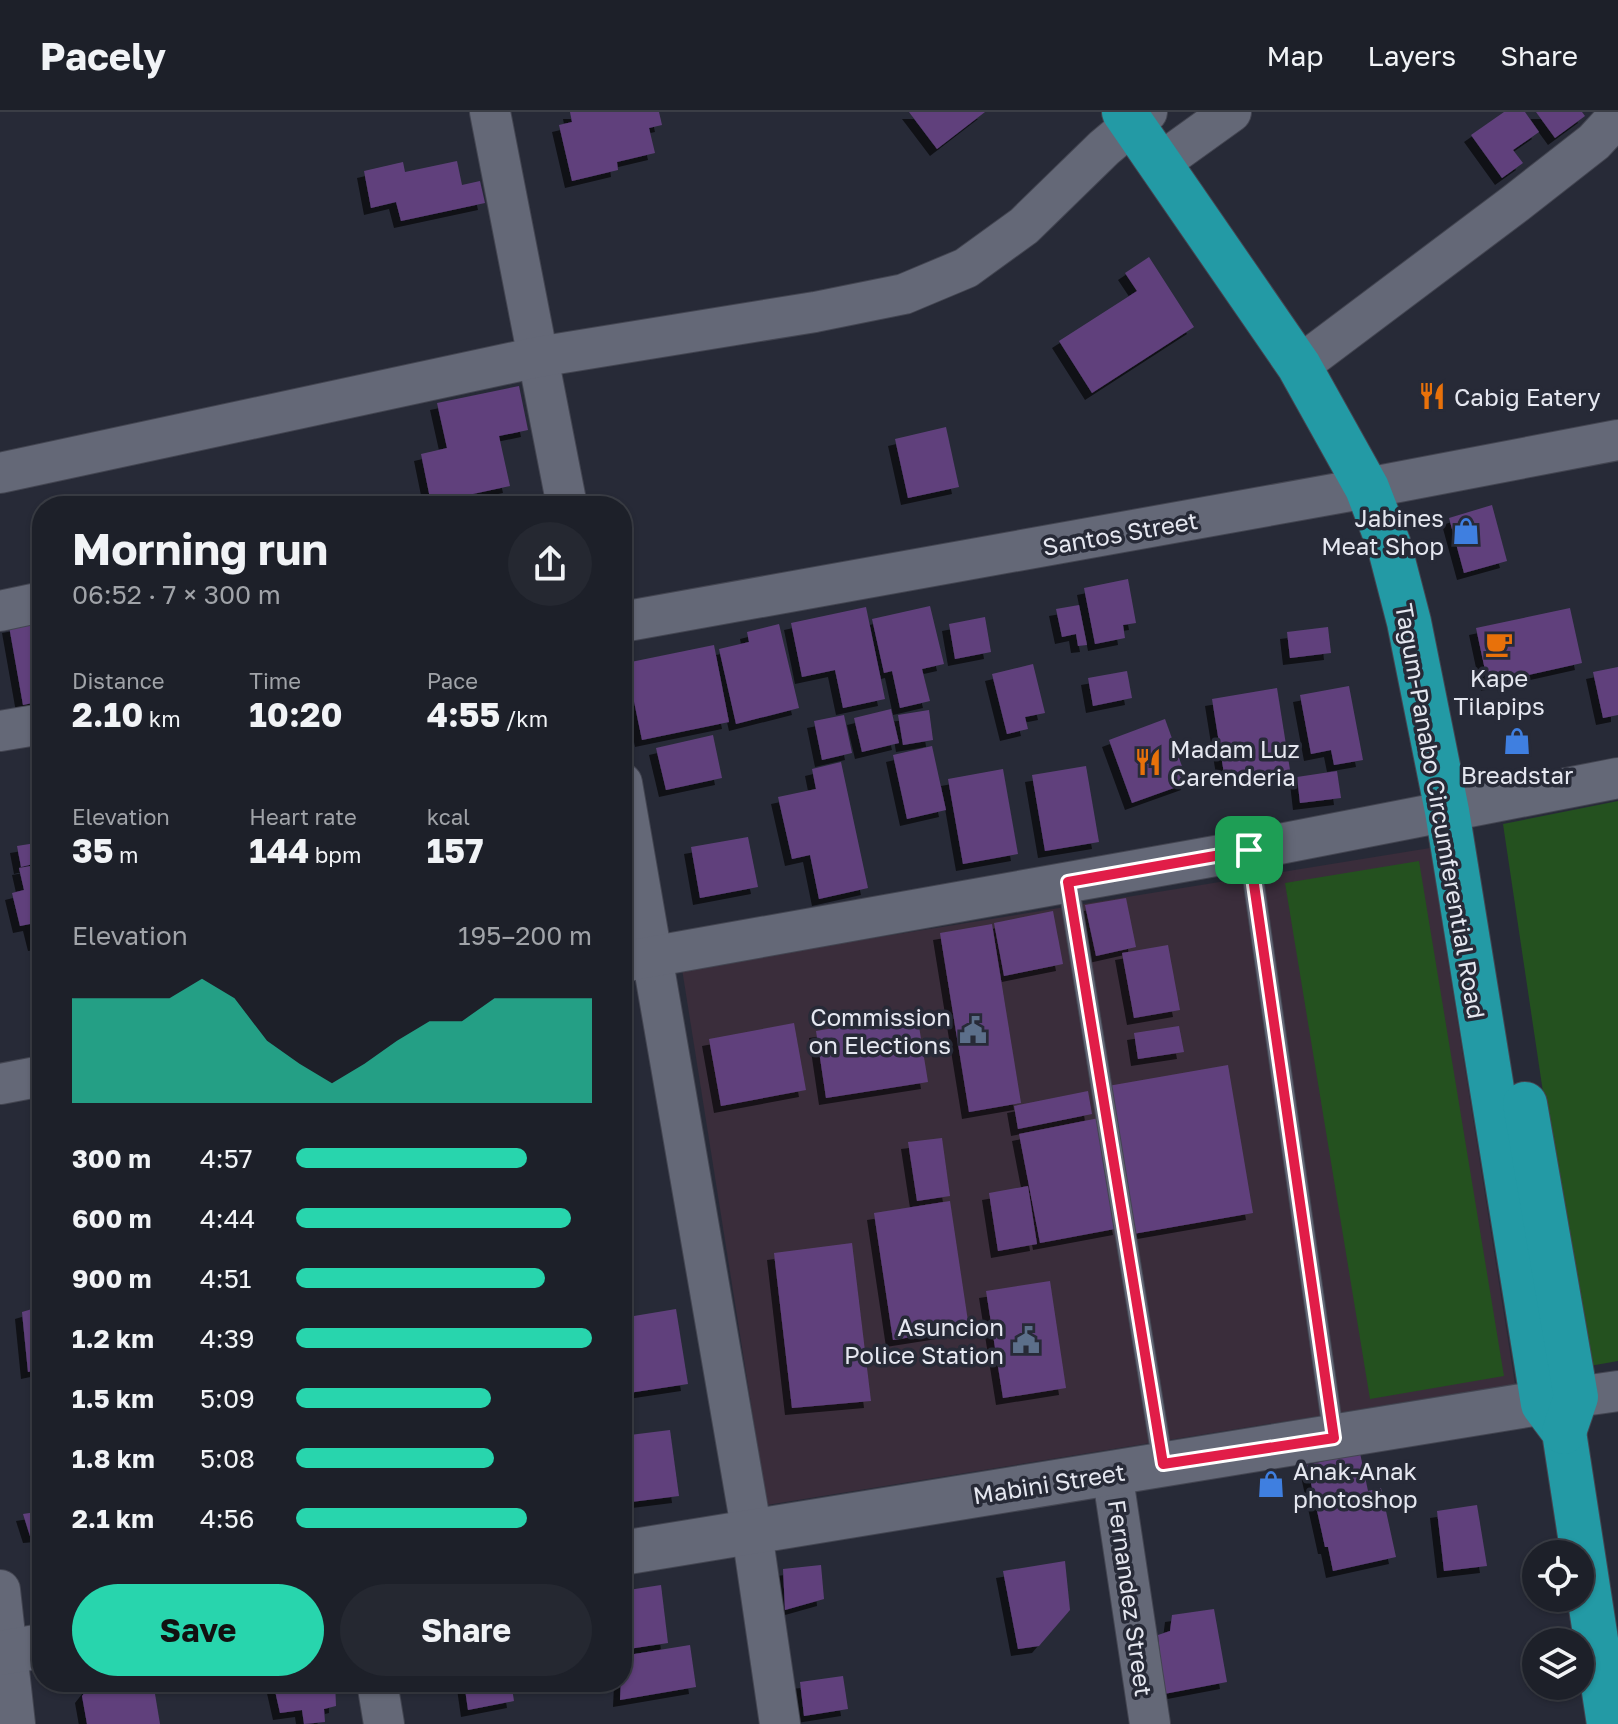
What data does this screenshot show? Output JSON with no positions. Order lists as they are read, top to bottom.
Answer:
{
  "streets": {
    "highway": ["Tagum-Panabo Circumferential Road"],
    "street": ["Santos Street", "Mabini Street", "Fernandez Street"]
  },
  "crossings": [
    ["Santos Street", "Tagum-Panabo Circumferential Road"],
    ["Tagum-Panabo Circumferential Road", "Mabini Street"],
    ["Mabini Street", "Fernandez Street"]
  ],
  "places": {
    "restaurant": ["Cabig Eatery", "Madam Luz Carenderia"],
    "shop": ["Jabines Meat Shop", "Breadstar", "Anak-Anak photoshop"],
    "cafe": ["Kape Tilapips"],
    "public building": ["Commission on Elections", "Asuncion Police Station"]
  },
  "page": {
    "header": "Pacely",
    "nav": ["Map", "Layers", "Share"],
    "heading": ["Morning run", "06:52 · 7 × 300 m"],
    "stats": [
      ["Distance", "2.10 km"],
      ["Time", "10:20"],
      ["Pace", "4:55 /km"],
      ["Elevation", "35 m"],
      ["Heart rate", "144 bpm"],
      ["kcal", "157"]
    ],
    "chart": ["Elevation", "195–200 m"],
    "list": [
      {
        "name": "300 m",
        "note": "4:57"
      },
      {
        "name": "600 m",
        "note": "4:44"
      },
      {
        "name": "900 m",
        "note": "4:51"
      },
      {
        "name": "1.2 km",
        "note": "4:39"
      },
      {
        "name": "1.5 km",
        "note": "5:09"
      },
      {
        "name": "1.8 km",
        "note": "5:08"
      },
      {
        "name": "2.1 km",
        "note": "4:56"
      }
    ],
    "buttons": ["Save", "Share"]
  }
}
